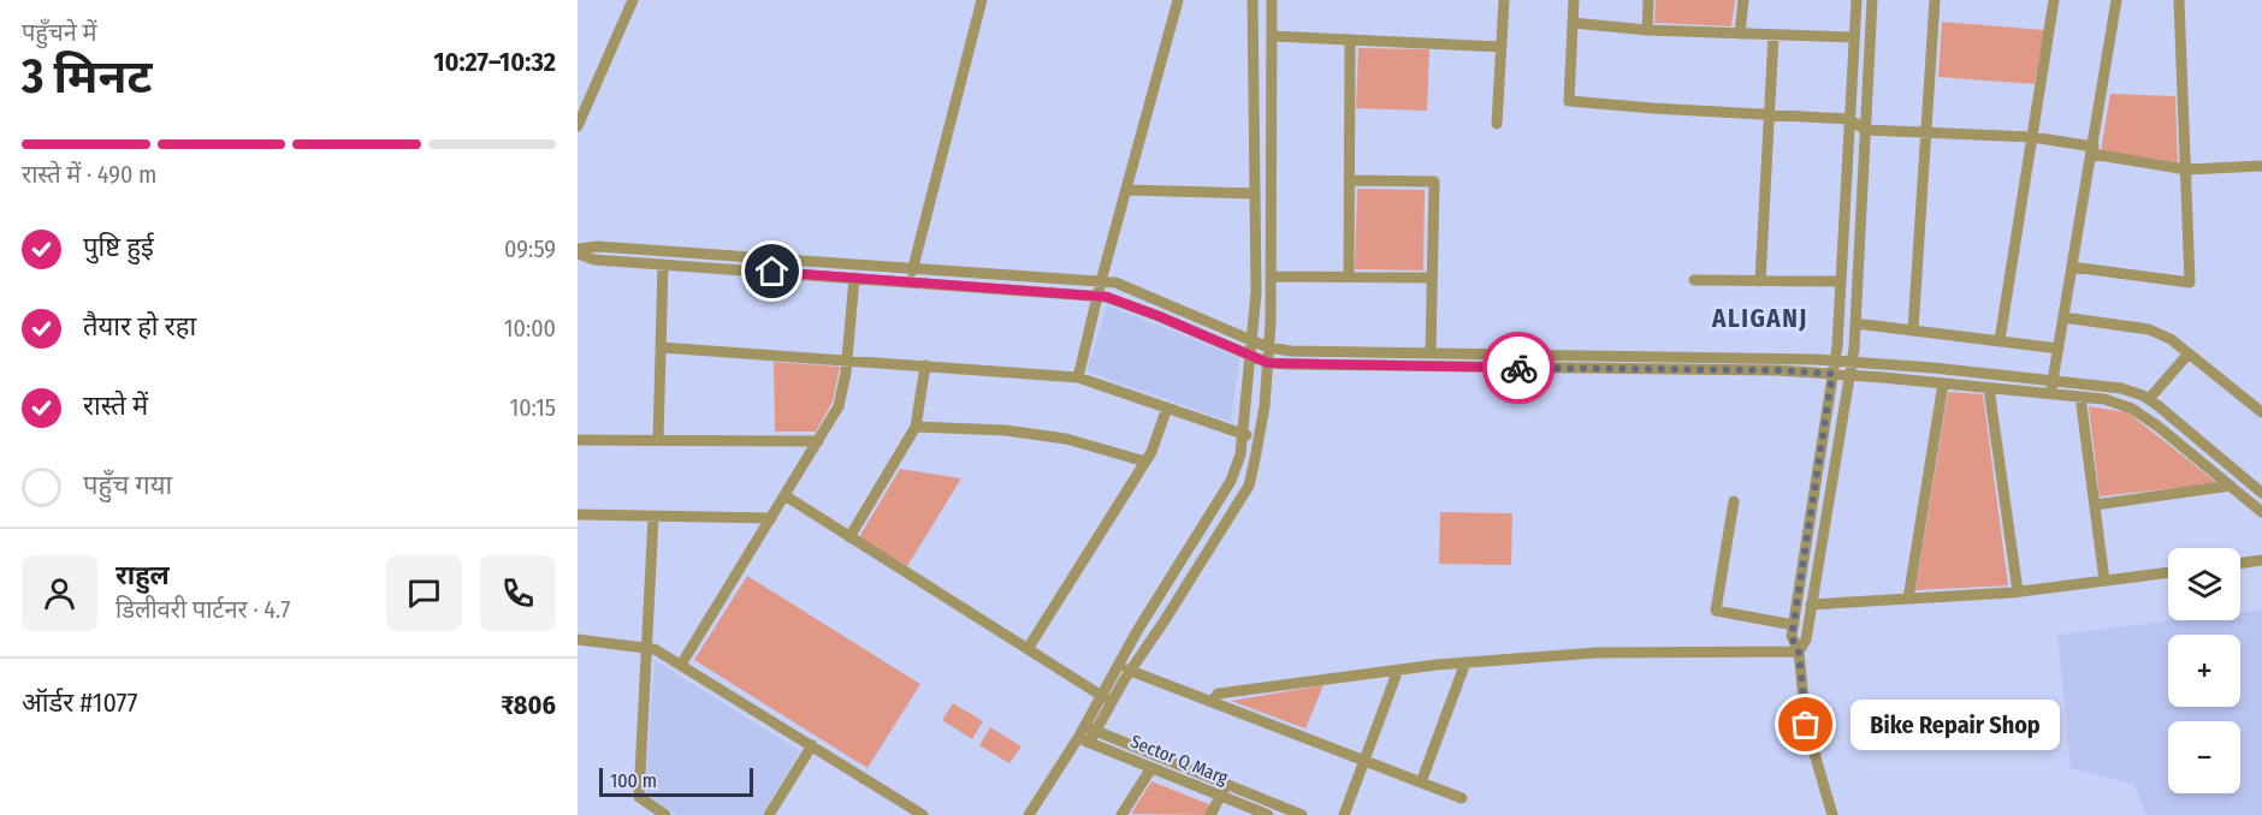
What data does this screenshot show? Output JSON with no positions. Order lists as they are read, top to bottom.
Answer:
{
  "streets": {
    "street": ["Sector Q Marg"]
  },
  "districts": ["ALIGANJ"],
  "places": ["Bike Repair Shop"],
  "scale_bar": "100 m",
  "page": {
    "heading": ["3 मिनट", "पहुँचने में", "10:27–10:32"],
    "panel": [
      "राहुल",
      "डिलीवरी पार्टनर · 4.7",
      "ऑर्डर #1077",
      "₹806"
    ],
    "bar": "रास्ते में · 490 m",
    "list": [
      ["पुष्टि हुई", "09:59"],
      ["तैयार हो रहा", "10:00"],
      ["रास्ते में", "10:15"],
      "पहुँच गया"
    ],
    "map_buttons": ["+", "−"],
    "bubble": "Bike Repair Shop",
    "scale": "100 m"
  }
}
